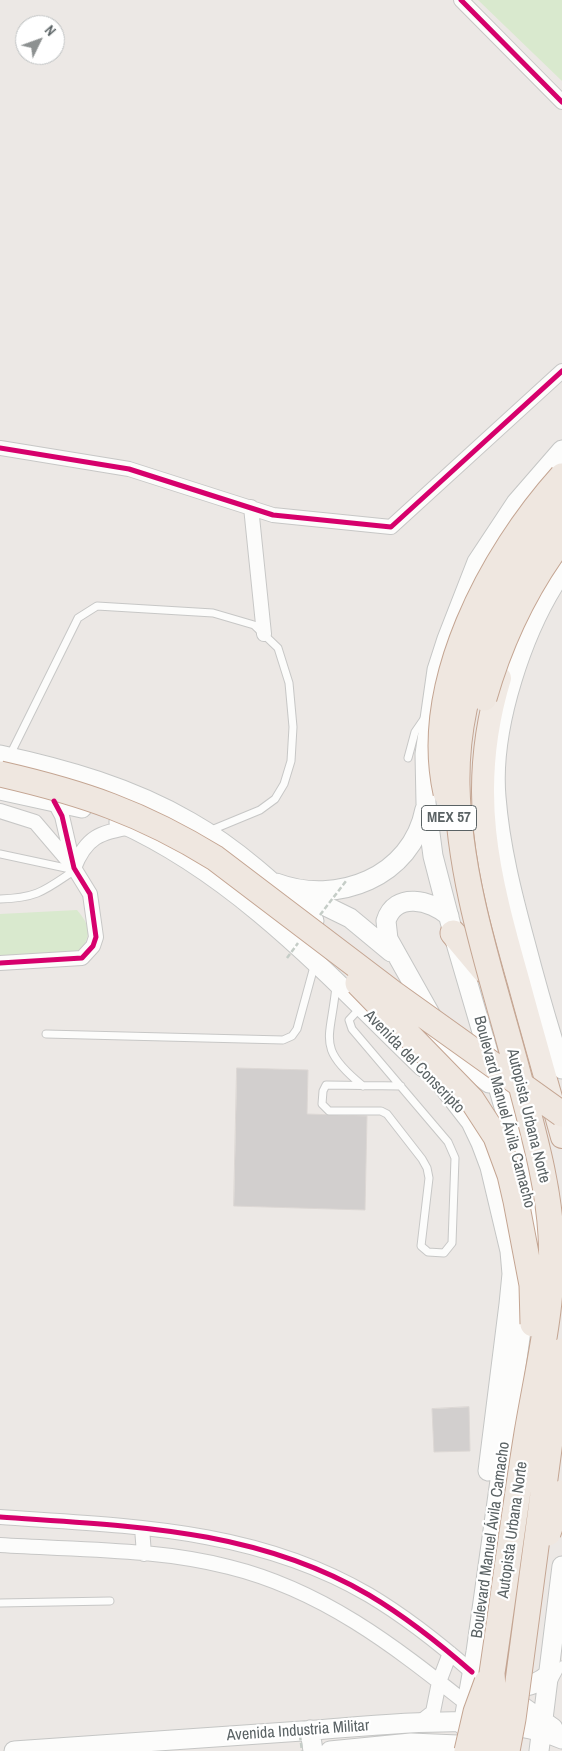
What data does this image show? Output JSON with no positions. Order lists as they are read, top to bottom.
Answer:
{
  "streets": {
    "highway": ["MEX 57", "Boulevard Manuel Ávila Camacho", "Autopista Urbana Norte"],
    "main road": ["Avenida del Conscripto", "Avenida Industria Militar"]
  },
  "crossings": [
    ["Avenida del Conscripto", "Boulevard Manuel Ávila Camacho"],
    ["Boulevard Manuel Ávila Camacho", "Autopista Urbana Norte"],
    ["Boulevard Manuel Ávila Camacho", "Avenida Industria Militar"]
  ],
  "north": "top right"
}
